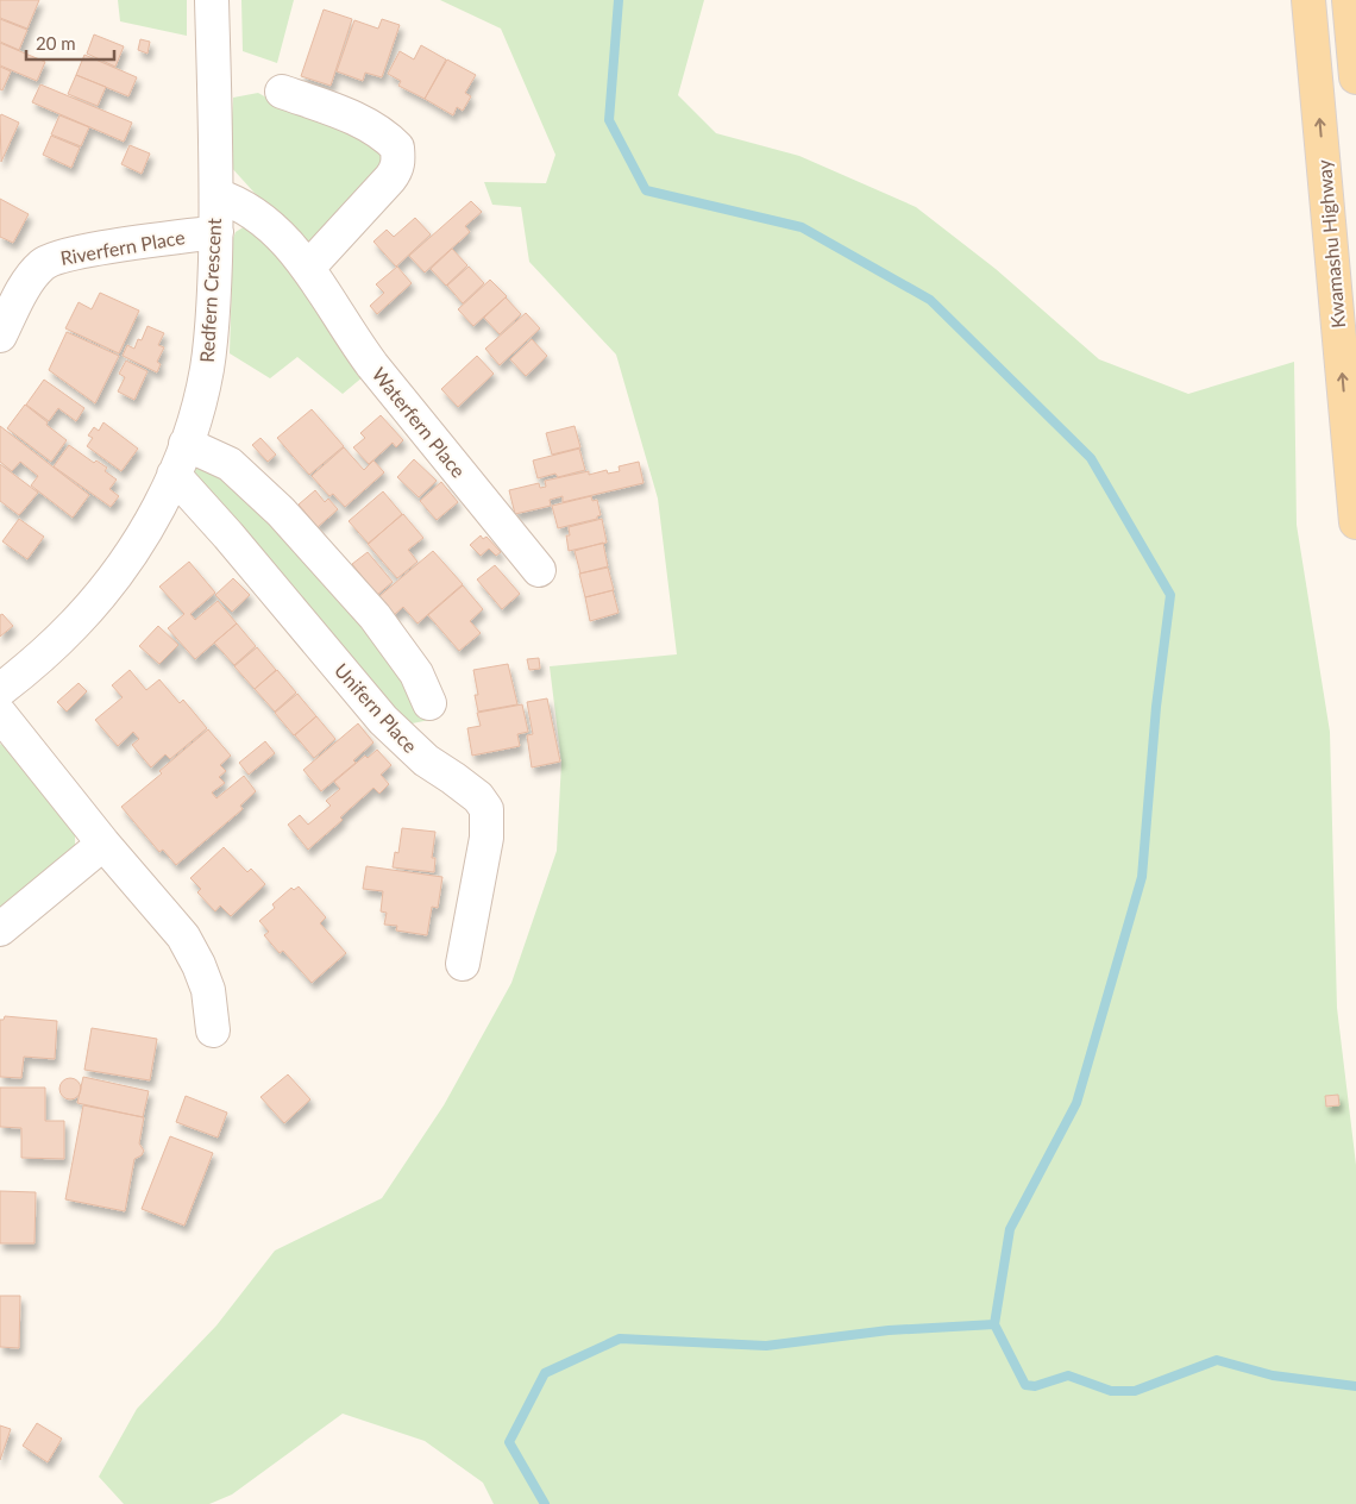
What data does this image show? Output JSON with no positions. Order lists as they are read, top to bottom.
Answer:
{
  "streets": {
    "main road": ["Kwamashu Highway"],
    "street": [
      "Riverfern Place",
      "Redfern Crescent",
      "Waterfern Place",
      "Unifern Place"
    ]
  },
  "crossings": [
    ["Riverfern Place", "Redfern Crescent"],
    ["Redfern Crescent", "Waterfern Place"],
    ["Redfern Crescent", "Unifern Place"]
  ],
  "one_way": ["Kwamashu Highway"],
  "scale_bar": "20 m"
}
